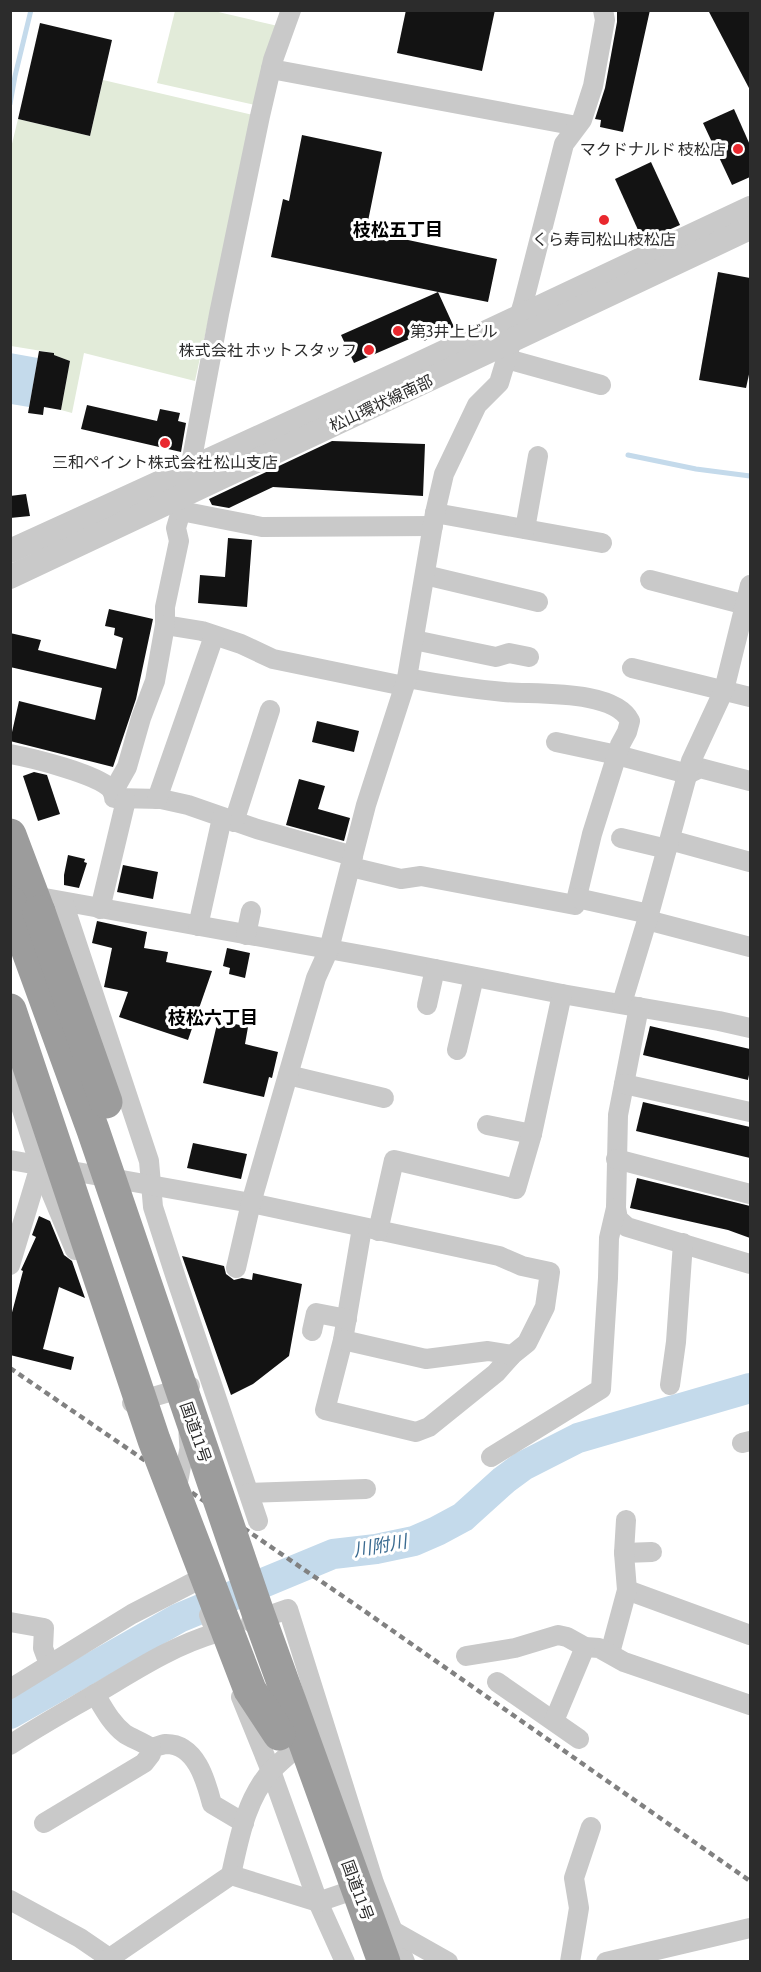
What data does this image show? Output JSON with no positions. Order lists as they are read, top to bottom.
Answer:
{
  "streets": {
    "highway": ["国道11号"],
    "street": ["松山環状線南部"]
  },
  "districts": ["枝松五丁目", "枝松六丁目"],
  "water": ["川附川"],
  "places": [
    "マクドナルド 枝松店",
    "くら寿司松山枝松店",
    "第3井上ビル",
    "株式会社 ホットスタッフ",
    "三和ペイント株式会社 松山支店"
  ]
}
